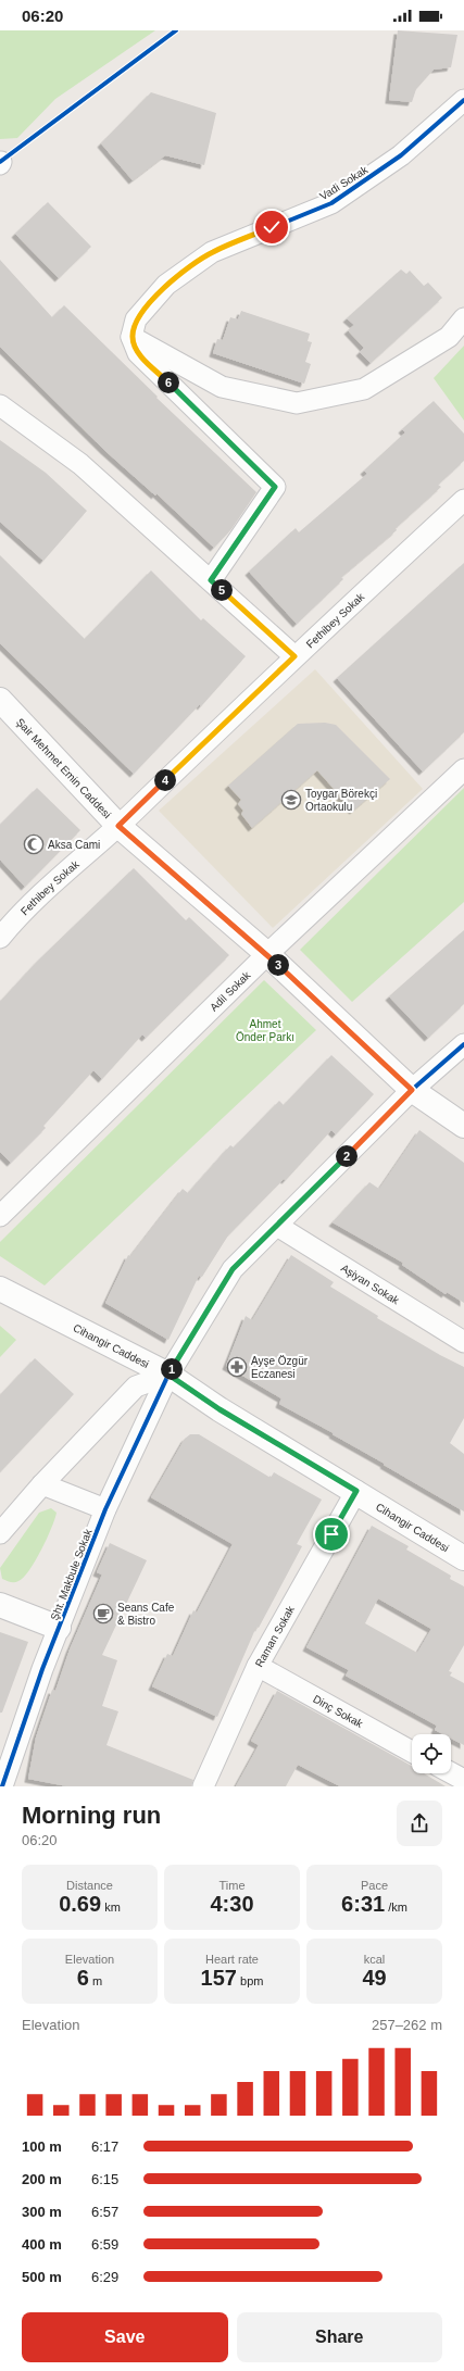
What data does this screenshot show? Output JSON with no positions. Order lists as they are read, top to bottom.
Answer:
{
  "streets": {
    "street": [
      "Vadi Sokak",
      "Fethibey Sokak",
      "Şair Mehmet Emin Caddesi",
      "Adil Sokak",
      "Aşiyan Sokak",
      "Cihangir Caddesi",
      "Şht. Makbule Sokak",
      "Raman Sokak",
      "Dinç Sokak"
    ]
  },
  "crossings": [
    ["Fethibey Sokak", "Şair Mehmet Emin Caddesi"],
    ["Şair Mehmet Emin Caddesi", "Adil Sokak"],
    ["Şair Mehmet Emin Caddesi", "Şht. Makbule Sokak"],
    ["Aşiyan Sokak", "Şht. Makbule Sokak"],
    ["Cihangir Caddesi", "Şht. Makbule Sokak"],
    ["Cihangir Caddesi", "Raman Sokak"],
    ["Raman Sokak", "Dinç Sokak"]
  ],
  "parks": ["Ahmet Önder Parkı"],
  "places": {
    "school or university": ["Toygar Börekçi Ortaokulu"],
    "mosque": ["Aksa Cami"],
    "pharmacy": ["Ayşe Özgür Eczanesi"],
    "cafe": ["Seans Cafe & Bistro"]
  },
  "page": {
    "status": "06:20",
    "pins": [
      "6",
      "5",
      "4",
      "3",
      "2",
      "1"
    ],
    "heading": ["Morning run", "06:20"],
    "stats": [
      ["Distance", "0.69 km"],
      ["Time", "4:30"],
      ["Pace", "6:31 /km"],
      ["Elevation", "6 m"],
      ["Heart rate", "157 bpm"],
      ["kcal", "49"]
    ],
    "chart": ["Elevation", "257–262 m"],
    "list": [
      {
        "name": "100 m",
        "note": "6:17"
      },
      {
        "name": "200 m",
        "note": "6:15"
      },
      {
        "name": "300 m",
        "note": "6:57"
      },
      {
        "name": "400 m",
        "note": "6:59"
      },
      {
        "name": "500 m",
        "note": "6:29"
      }
    ],
    "buttons": ["Save", "Share"]
  }
}
